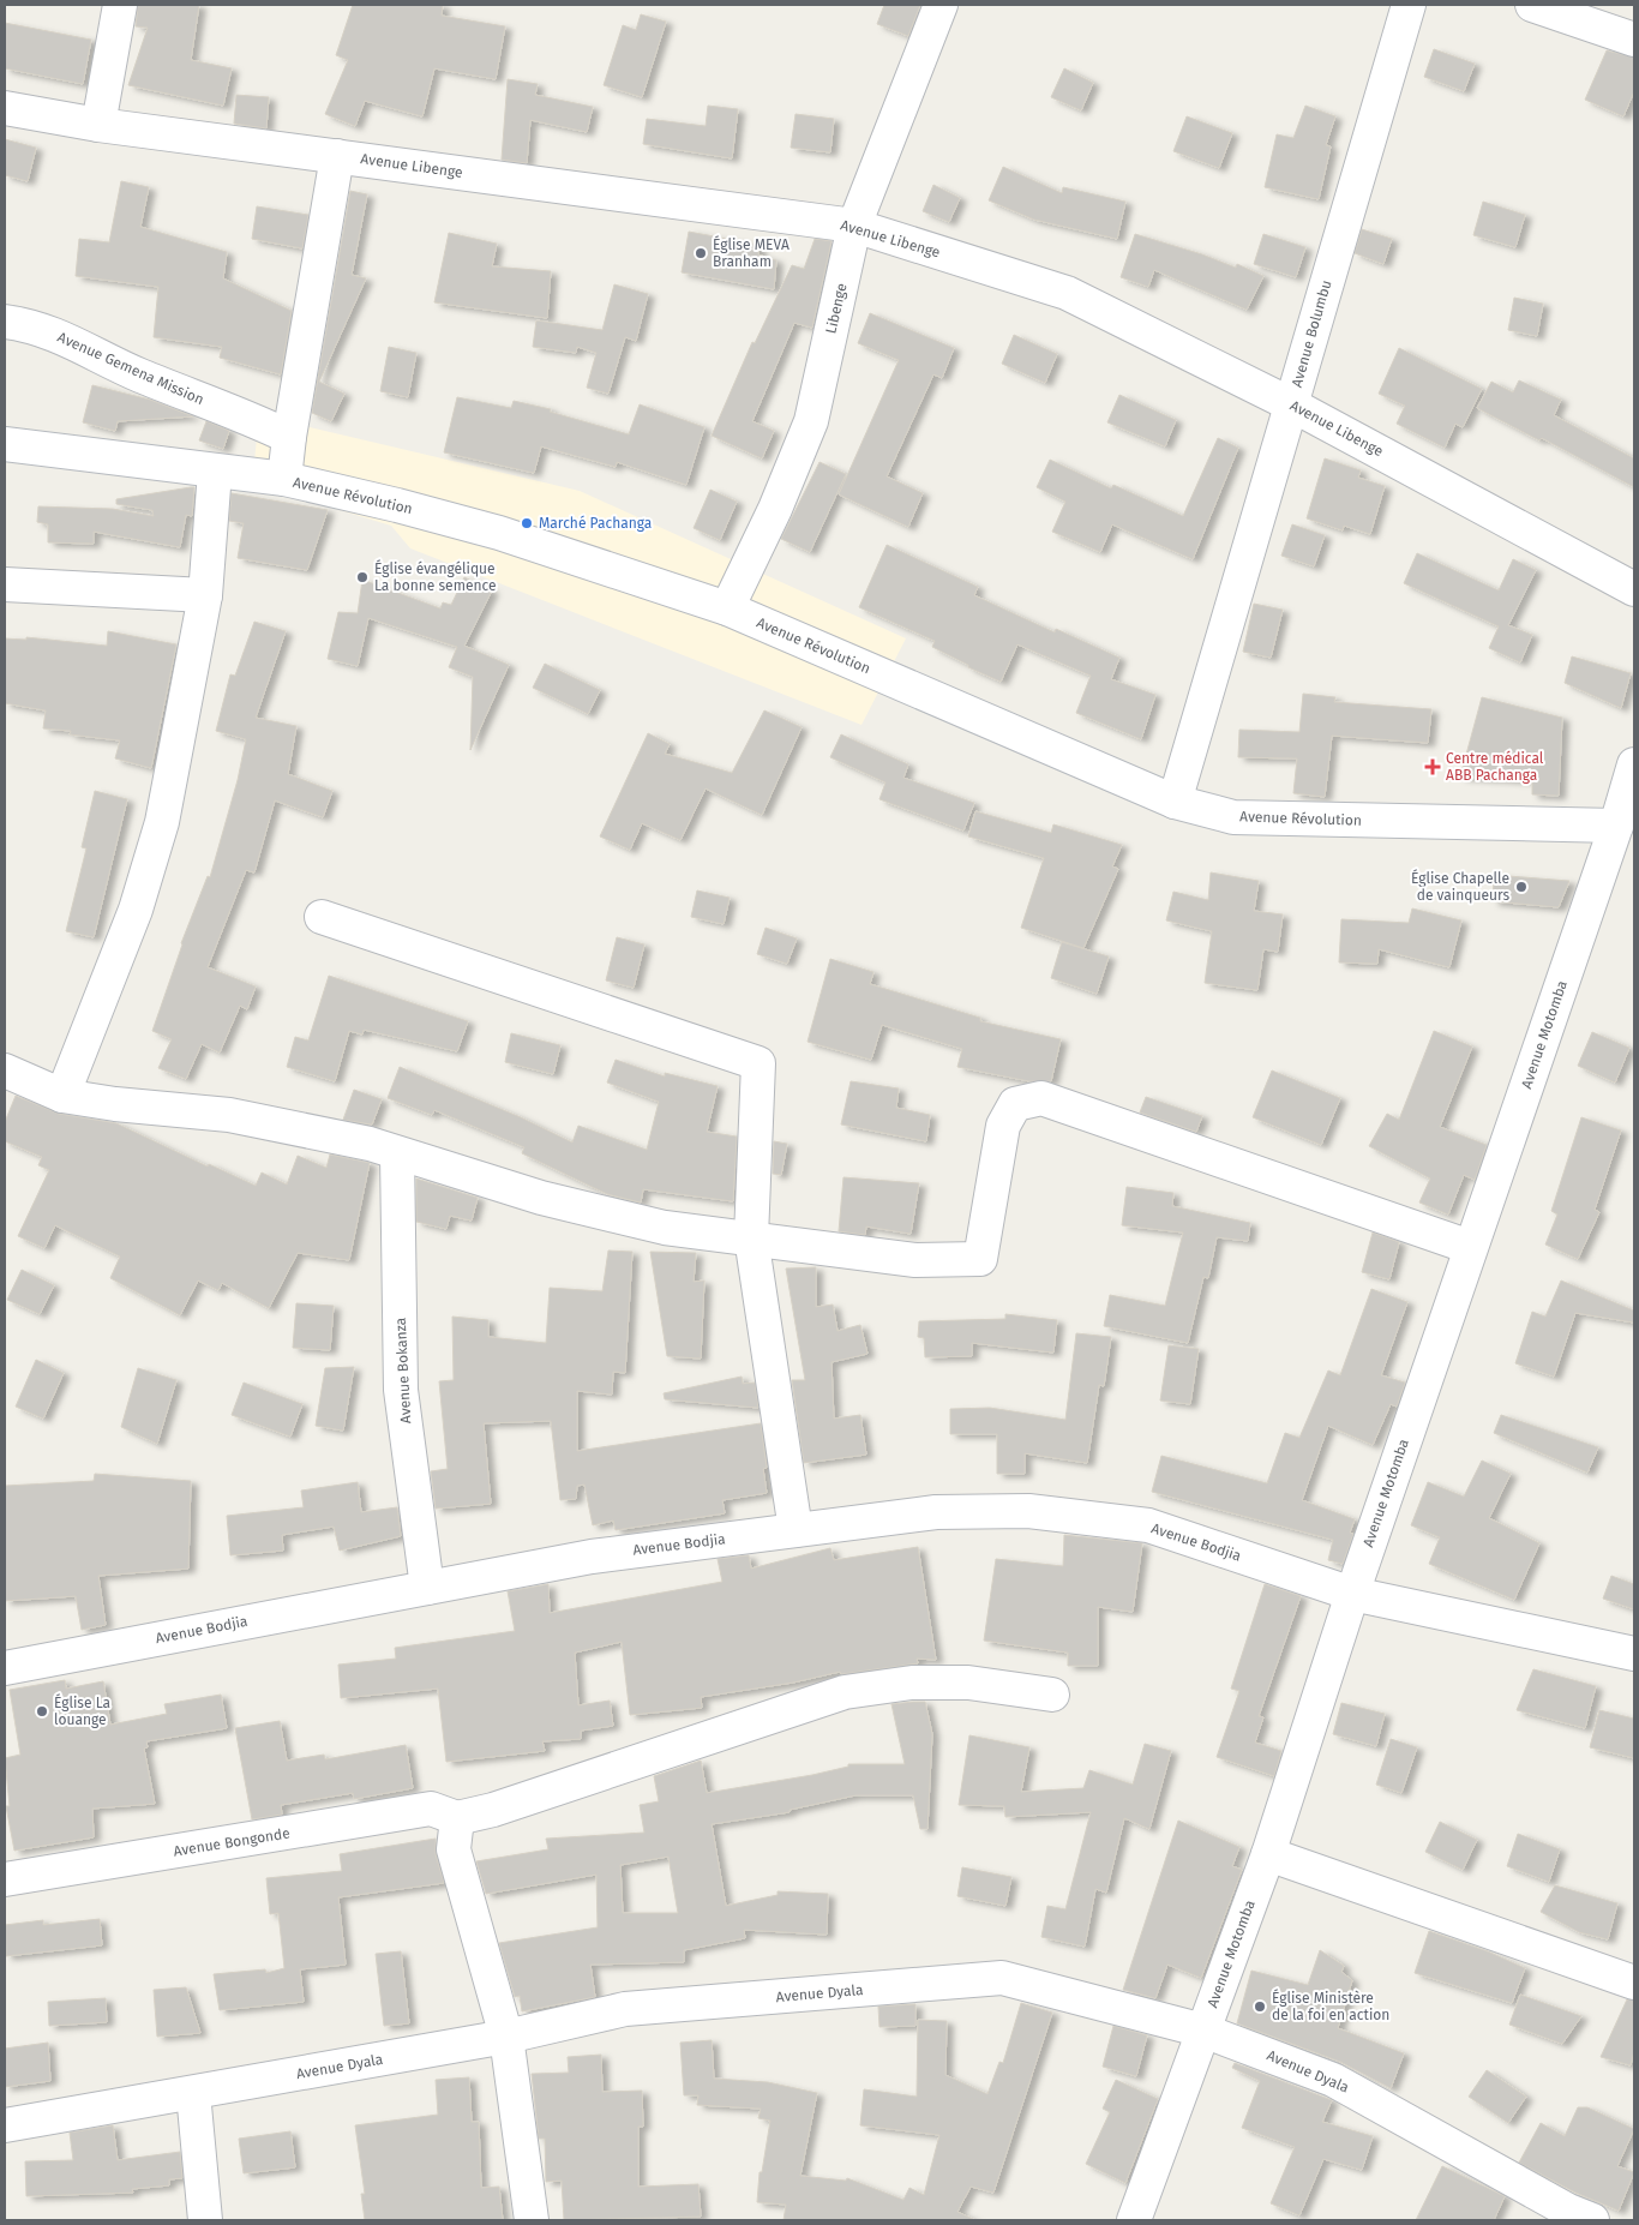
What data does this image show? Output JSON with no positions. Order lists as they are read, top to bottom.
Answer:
{
  "streets": {
    "street": [
      "Avenue Libenge",
      "Libenge",
      "Avenue Bolumbu",
      "Avenue Gemena Mission",
      "Avenue Révolution",
      "Avenue Motomba",
      "Avenue Bokanza",
      "Avenue Bodjia",
      "Avenue Bongonde",
      "Avenue Dyala"
    ]
  },
  "crossings": [
    ["Avenue Libenge", "Libenge"],
    ["Avenue Libenge", "Avenue Bolumbu"],
    ["Libenge", "Avenue Révolution"],
    ["Avenue Bolumbu", "Avenue Révolution"],
    ["Avenue Révolution", "Avenue Motomba"],
    ["Avenue Motomba", "Avenue Bodjia"],
    ["Avenue Motomba", "Avenue Dyala"],
    ["Avenue Bokanza", "Avenue Bodjia"]
  ],
  "places": {
    "other": [
      "Église MEVA Branham",
      "Marché Pachanga",
      "Église évangélique La bonne semence",
      "Église Chapelle de vainqueurs",
      "Église La louange",
      "Église Ministère de la foi en action"
    ],
    "health": ["Centre médical ABB Pachanga"]
  }
}
